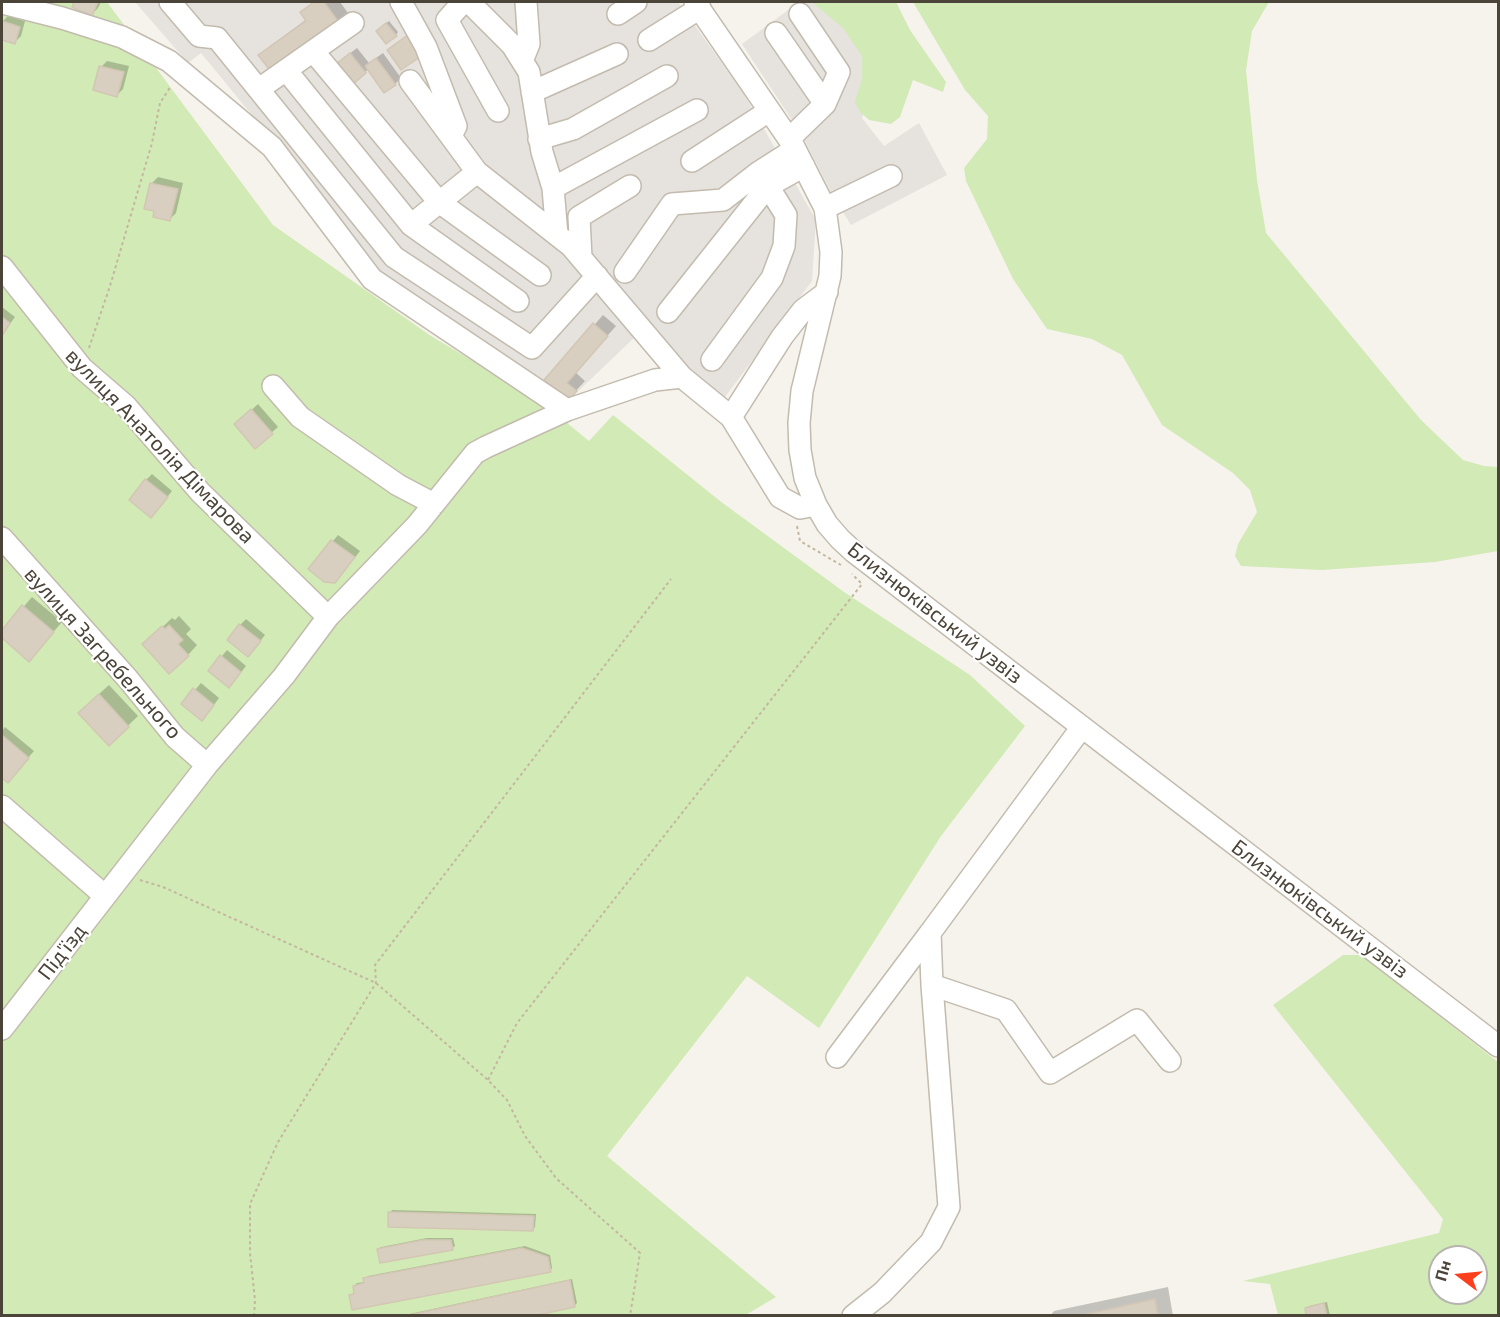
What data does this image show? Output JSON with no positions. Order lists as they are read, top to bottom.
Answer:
{
  "streets": {
    "street": [
      "вулиця Анатолія Дімарова",
      "Близнюківський узвіз",
      "вулиця Загребельного",
      "Під'їзд"
    ]
  },
  "crossings": [
    ["вулиця Анатолія Дімарова", "Під'їзд"],
    ["вулиця Загребельного", "Під'їзд"]
  ],
  "north": "left"
}
